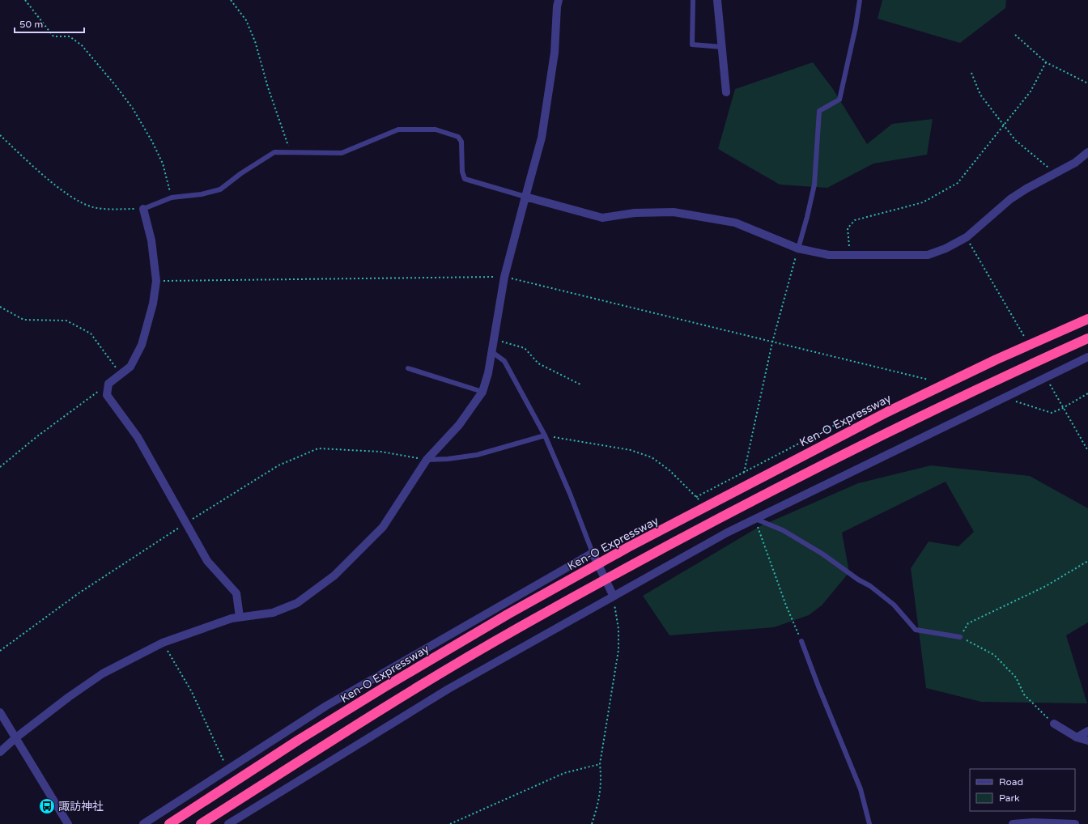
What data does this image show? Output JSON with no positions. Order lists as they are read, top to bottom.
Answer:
{
  "streets": {
    "highway": ["Ken-O Expressway"]
  },
  "places": {
    "bus stop": ["諏訪神社"]
  },
  "legend": ["Road", "Park"],
  "scale_bar": "50 m"
}
